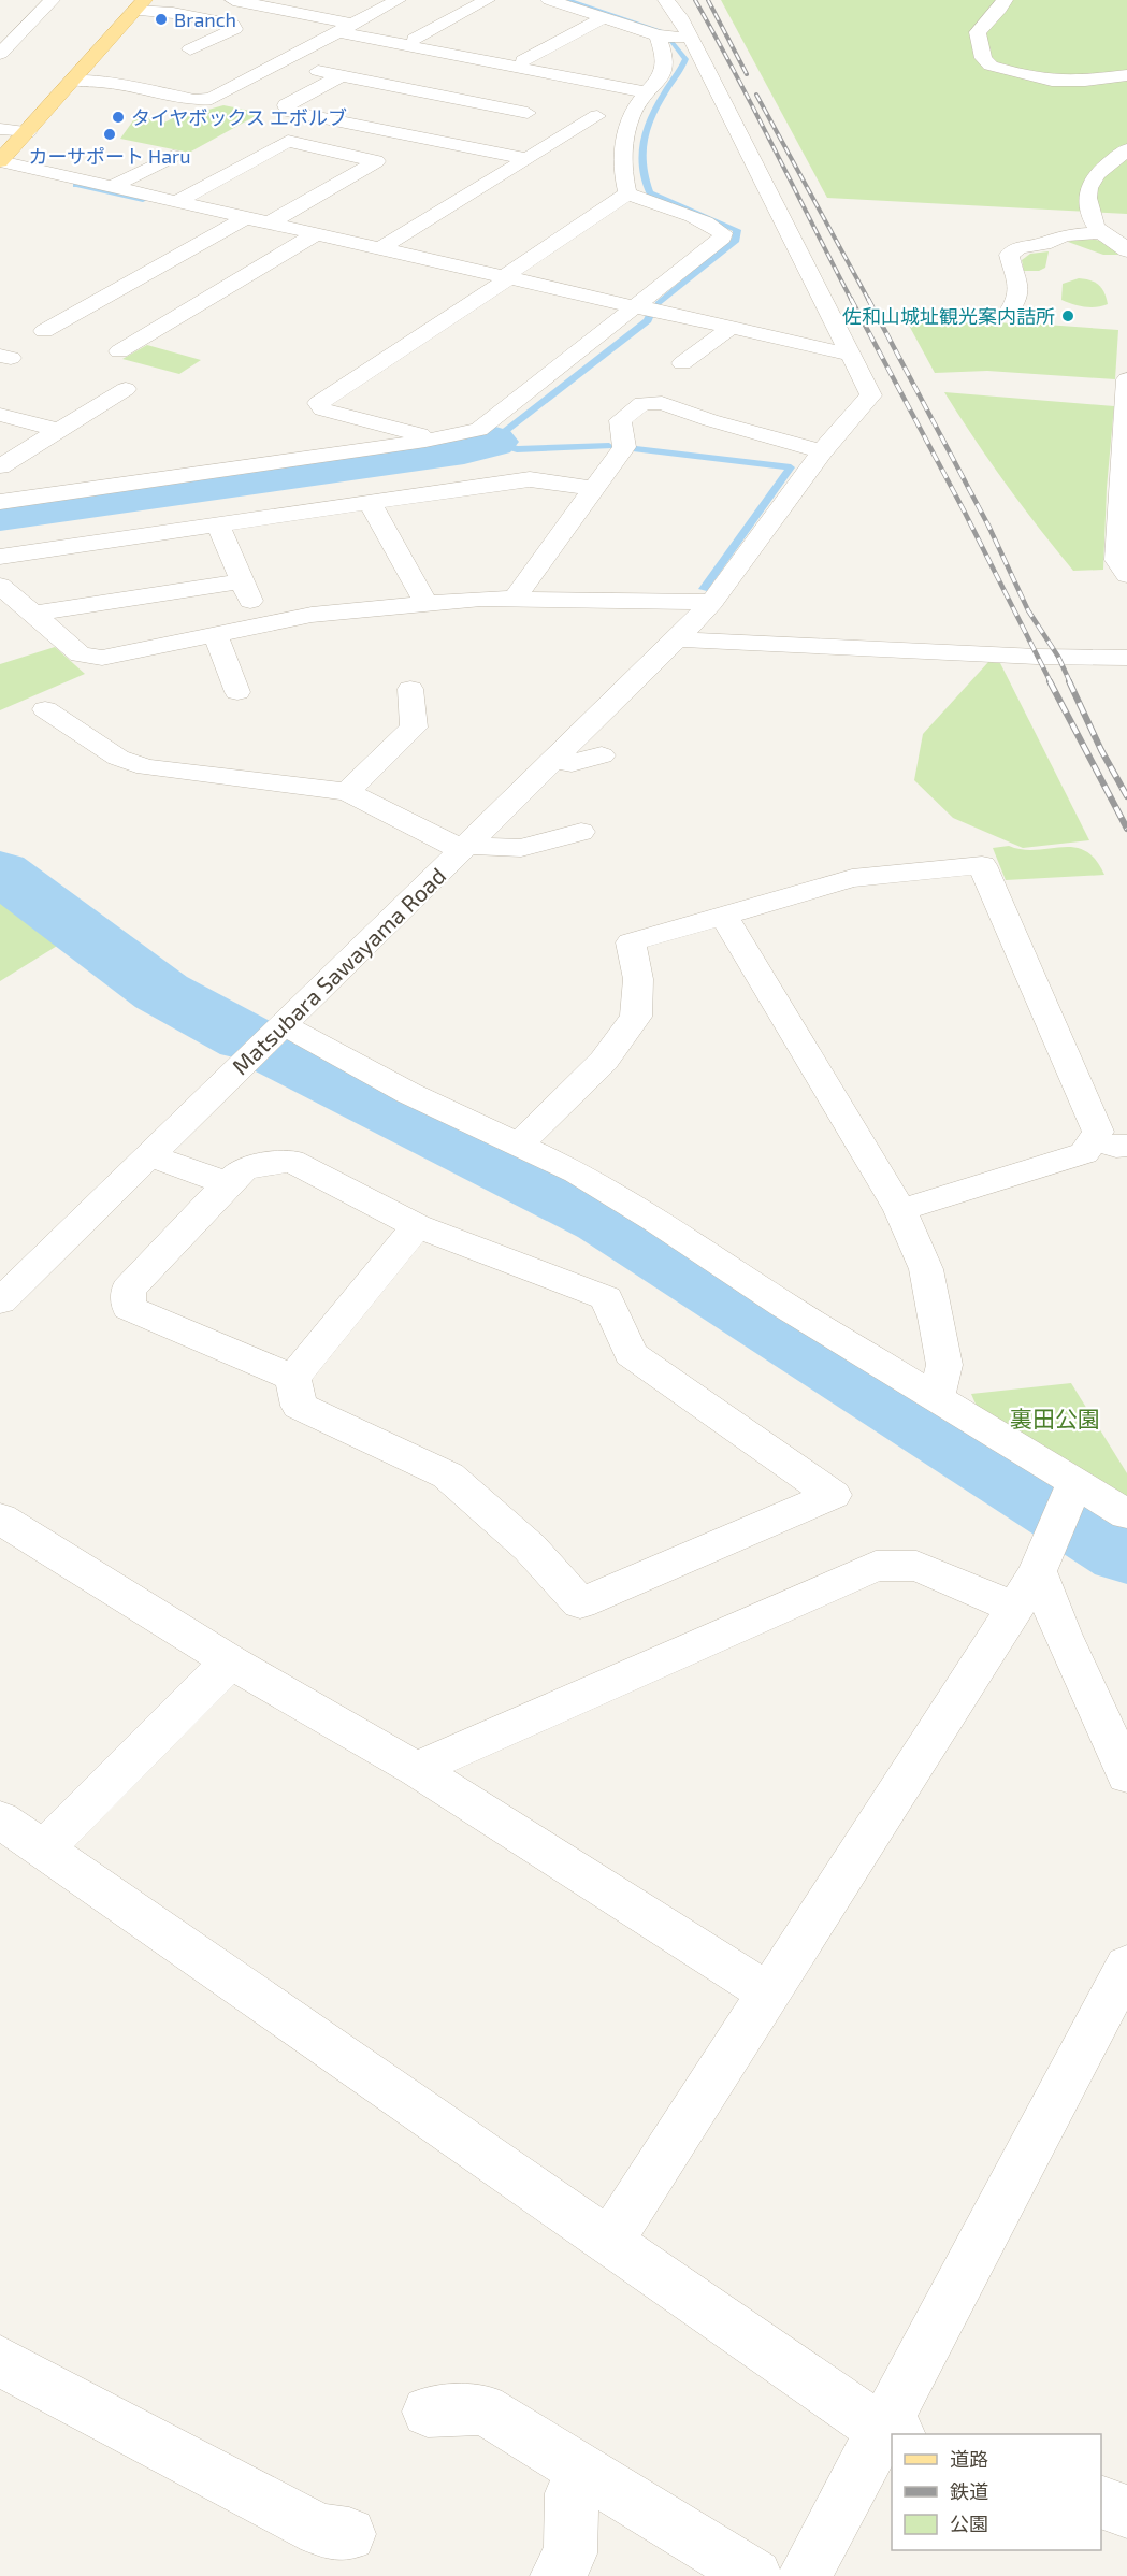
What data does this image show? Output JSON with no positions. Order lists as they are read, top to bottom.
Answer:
{
  "streets": {
    "street": ["Matsubara Sawayama Road"]
  },
  "parks": ["裏田公園"],
  "places": [
    "Branch",
    "タイヤボックス エボルブ",
    "カーサポート Haru",
    "佐和山城址観光案内詰所"
  ],
  "legend": ["道路", "鉄道", "公園"]
}
